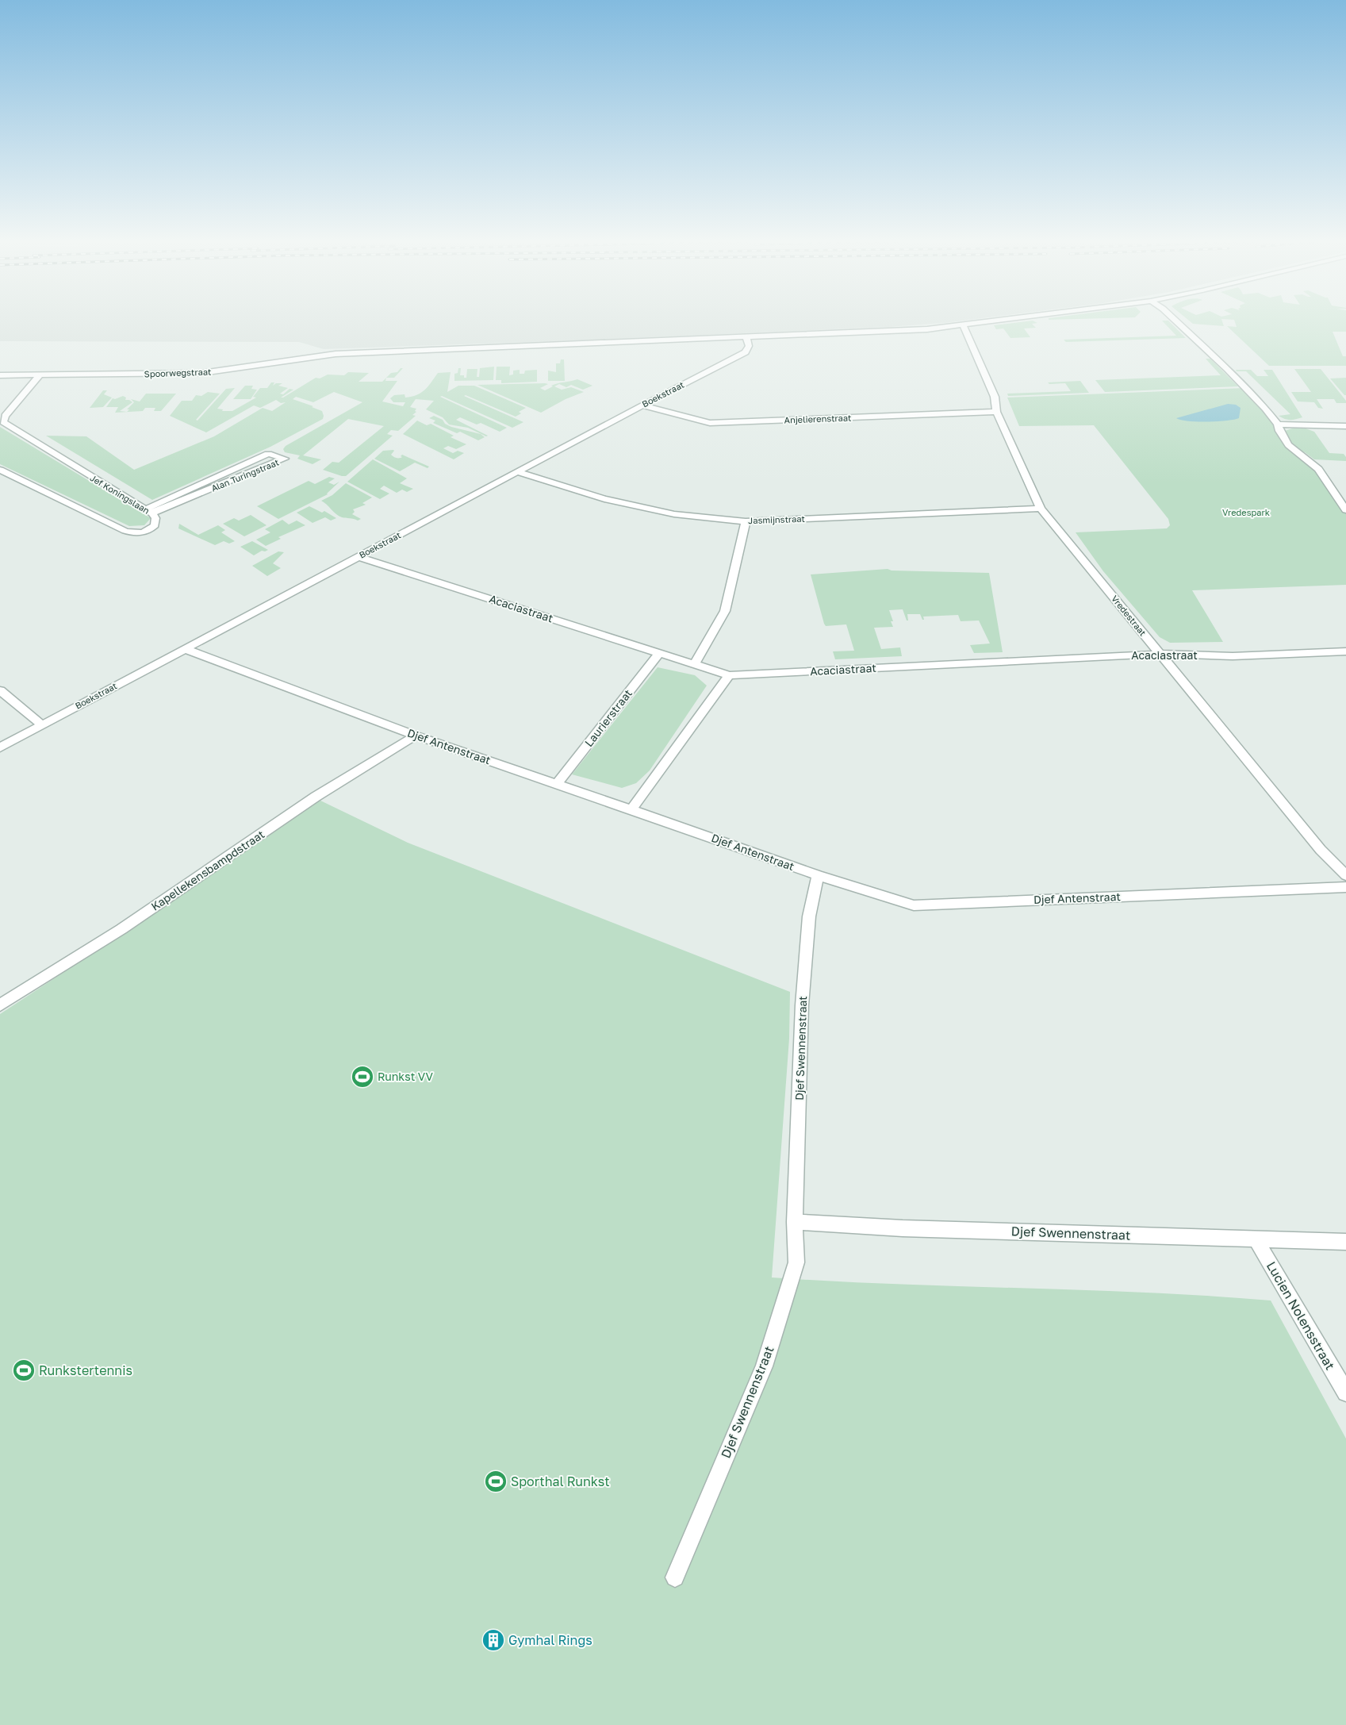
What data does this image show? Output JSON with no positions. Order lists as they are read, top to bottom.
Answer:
{
  "streets": {
    "street": [
      "Spoorwegstraat",
      "Boekstraat",
      "Anjelierenstraat",
      "Alan Turingstraat",
      "Jef Koningslaan",
      "Jasmijnstraat",
      "Acaciastraat",
      "Vredestraat",
      "Laurierstraat",
      "Djef Antenstraat",
      "Kapellekensbampdstraat",
      "Djef Swennenstraat",
      "Lucien Nolensstraat"
    ]
  },
  "crossings": [
    ["Spoorwegstraat", "Boekstraat"],
    ["Spoorwegstraat", "Jef Koningslaan"],
    ["Spoorwegstraat", "Vredestraat"],
    ["Boekstraat", "Anjelierenstraat"],
    ["Boekstraat", "Jasmijnstraat"],
    ["Boekstraat", "Acaciastraat"],
    ["Boekstraat", "Djef Antenstraat"],
    ["Anjelierenstraat", "Vredestraat"],
    ["Alan Turingstraat", "Jef Koningslaan"],
    ["Jasmijnstraat", "Vredestraat"],
    ["Acaciastraat", "Vredestraat"],
    ["Acaciastraat", "Laurierstraat"],
    ["Laurierstraat", "Djef Antenstraat"],
    ["Djef Antenstraat", "Kapellekensbampdstraat"],
    ["Djef Antenstraat", "Djef Swennenstraat"],
    ["Djef Swennenstraat", "Lucien Nolensstraat"]
  ],
  "parks": ["Vredespark"],
  "places": {
    "sports": ["Runkst VV", "Runkstertennis", "Sporthal Runkst"],
    "building": ["Gymhal Rings"]
  }
}
